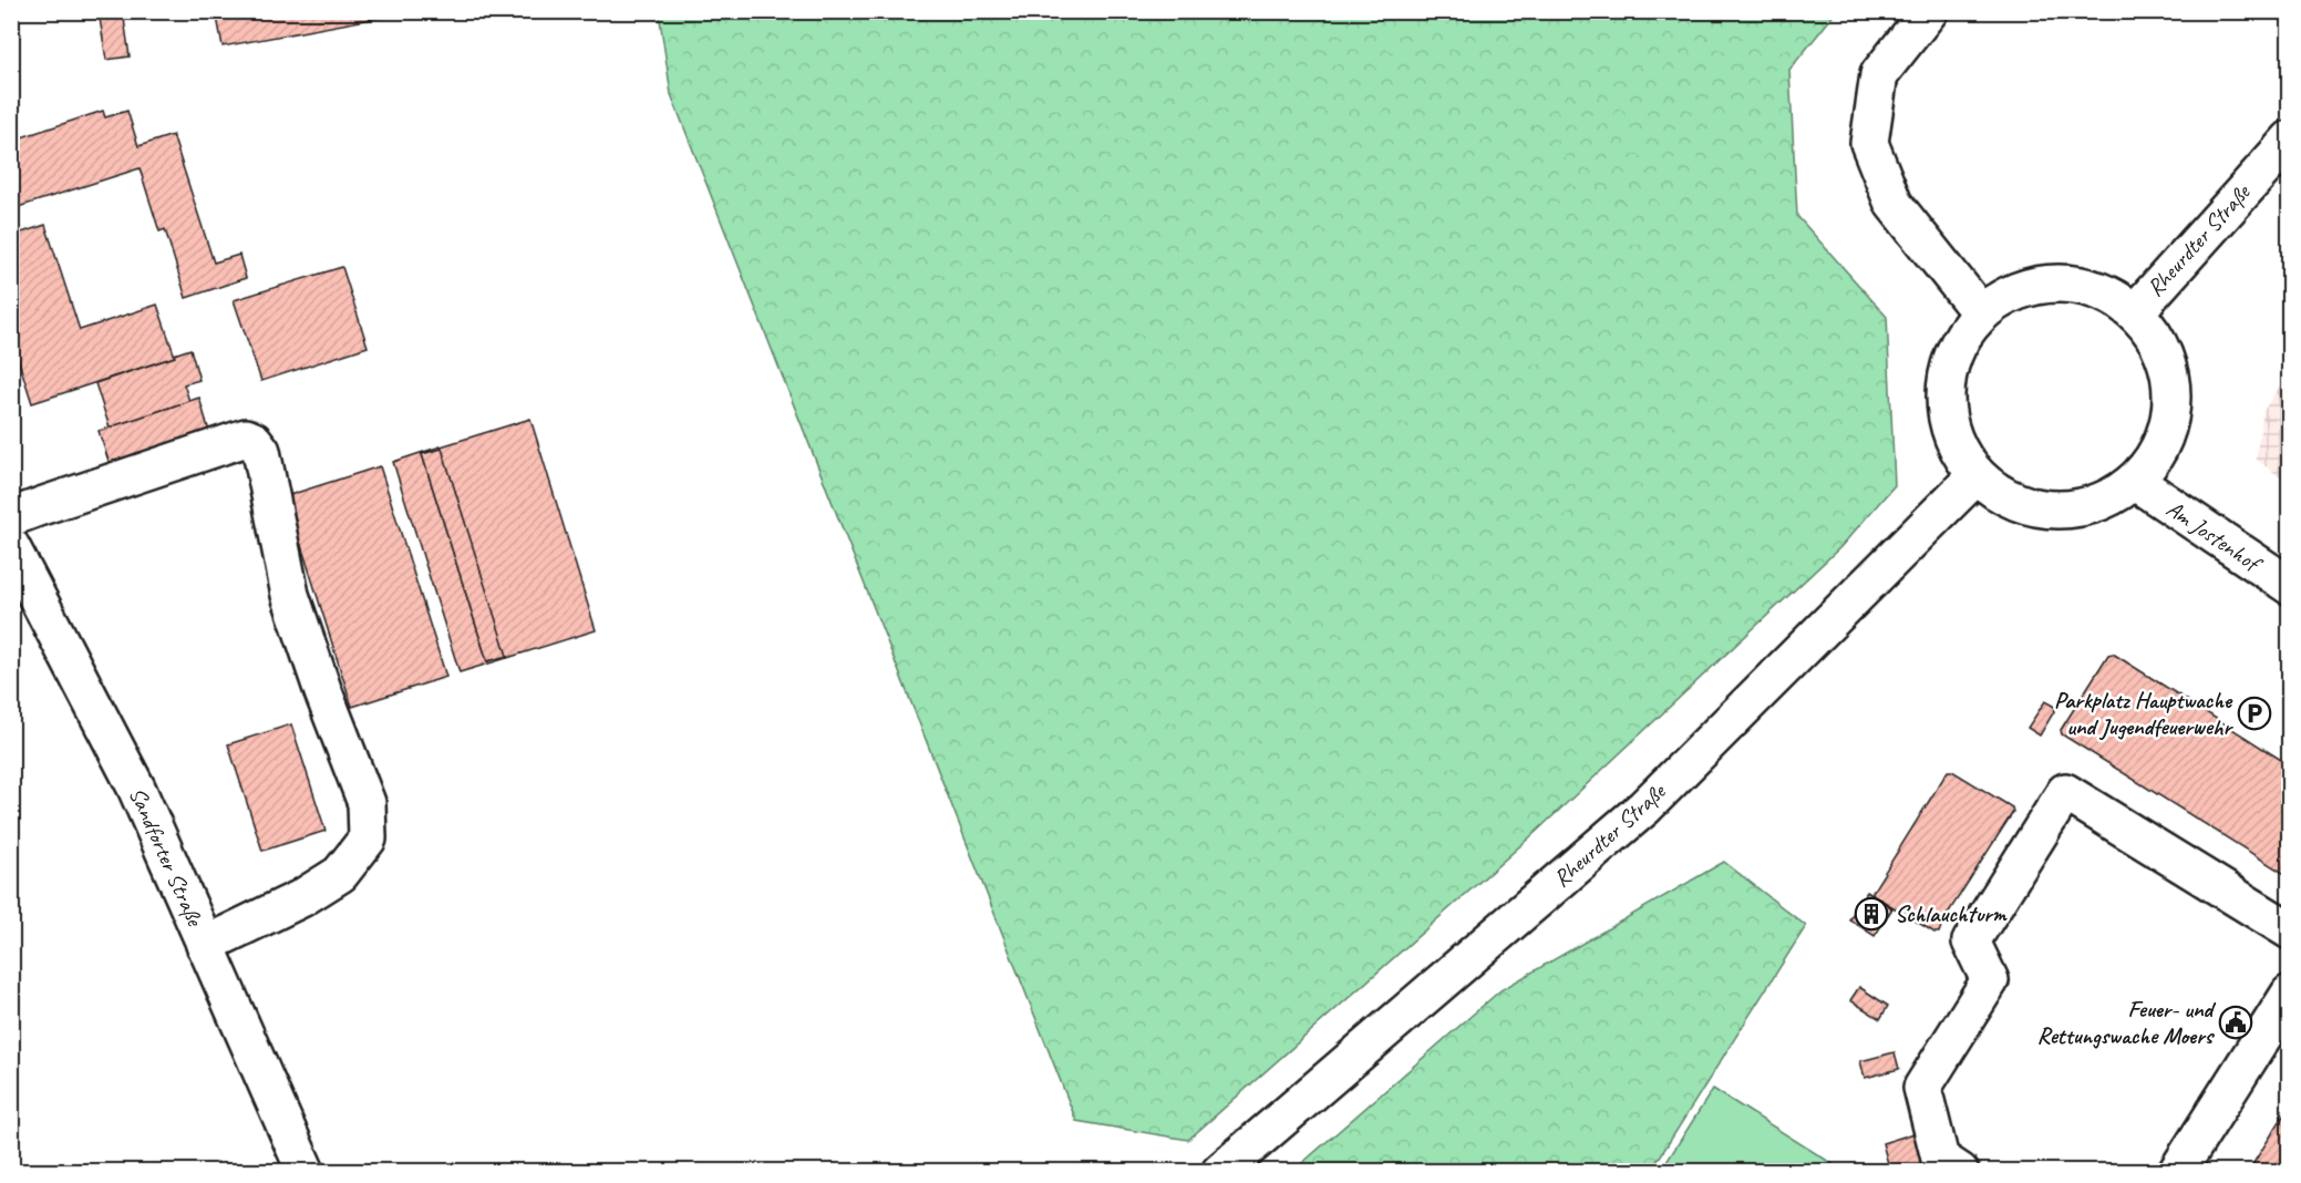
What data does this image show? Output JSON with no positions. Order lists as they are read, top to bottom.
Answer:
{
  "streets": {
    "main road": ["Rheurdter Straße", "Am Jostenhof", "Sandforter Straße"]
  },
  "crossings": [
    ["Rheurdter Straße", "Am Jostenhof"]
  ],
  "places": {
    "parking": ["Parkplatz Hauptwache und Jugendfeuerwehr"],
    "building": ["Schlauchturm"],
    "public building": ["Feuer- und Rettungswache Moers"]
  }
}
